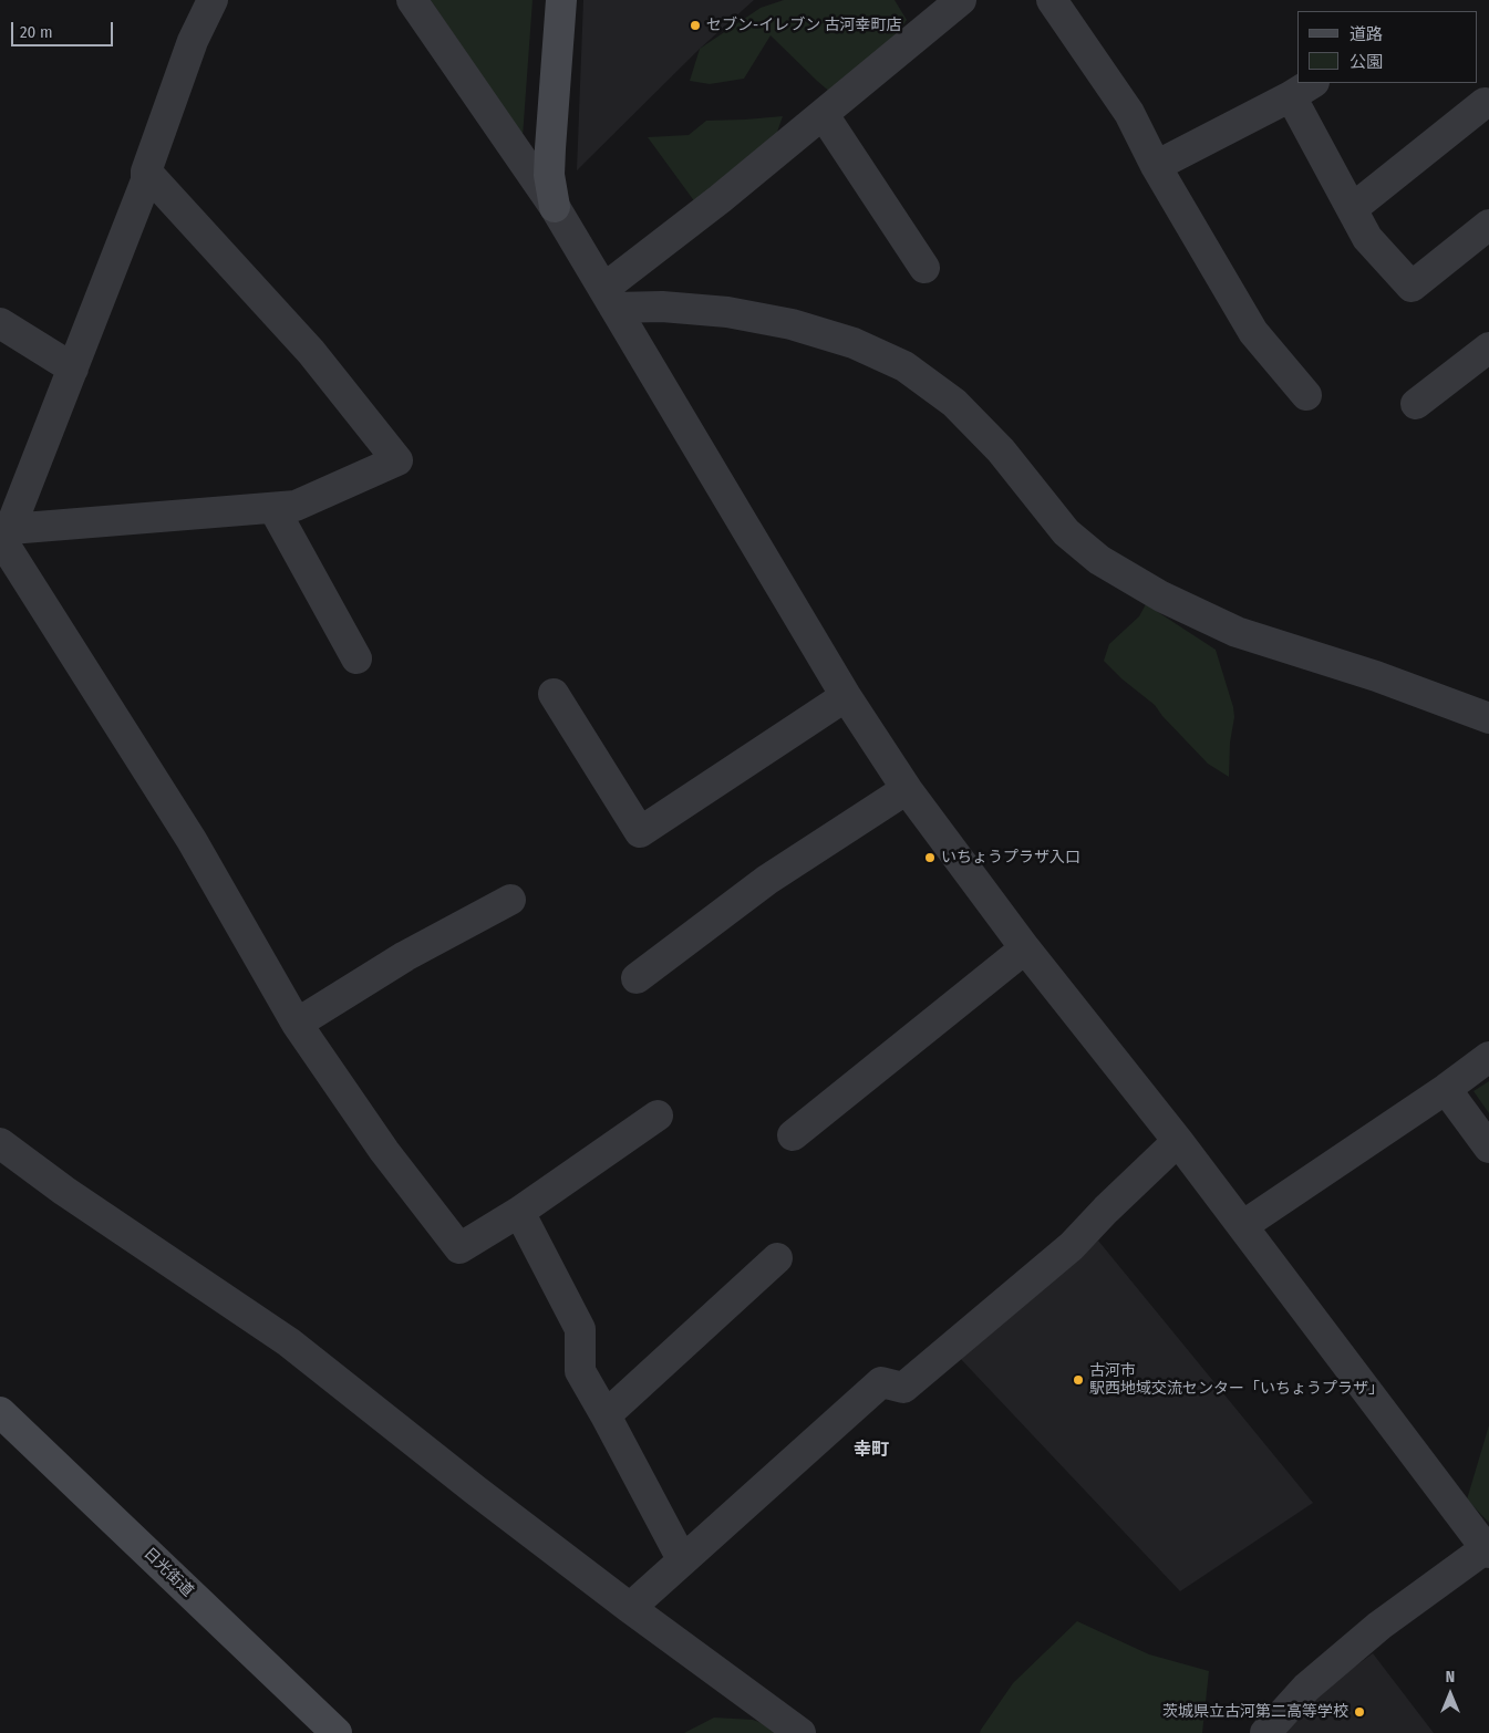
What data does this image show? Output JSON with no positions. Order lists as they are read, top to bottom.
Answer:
{
  "streets": {
    "main road": ["日光街道"]
  },
  "districts": ["幸町"],
  "places": [
    "セブン-イレブン 古河幸町店",
    "いちょうプラザ入口",
    "古河市 駅西地域交流センター「いちょうプラザ」",
    "茨城県立古河第二高等学校"
  ],
  "legend": ["道路", "公園"],
  "scale_bar": "20 m",
  "north": "top"
}
